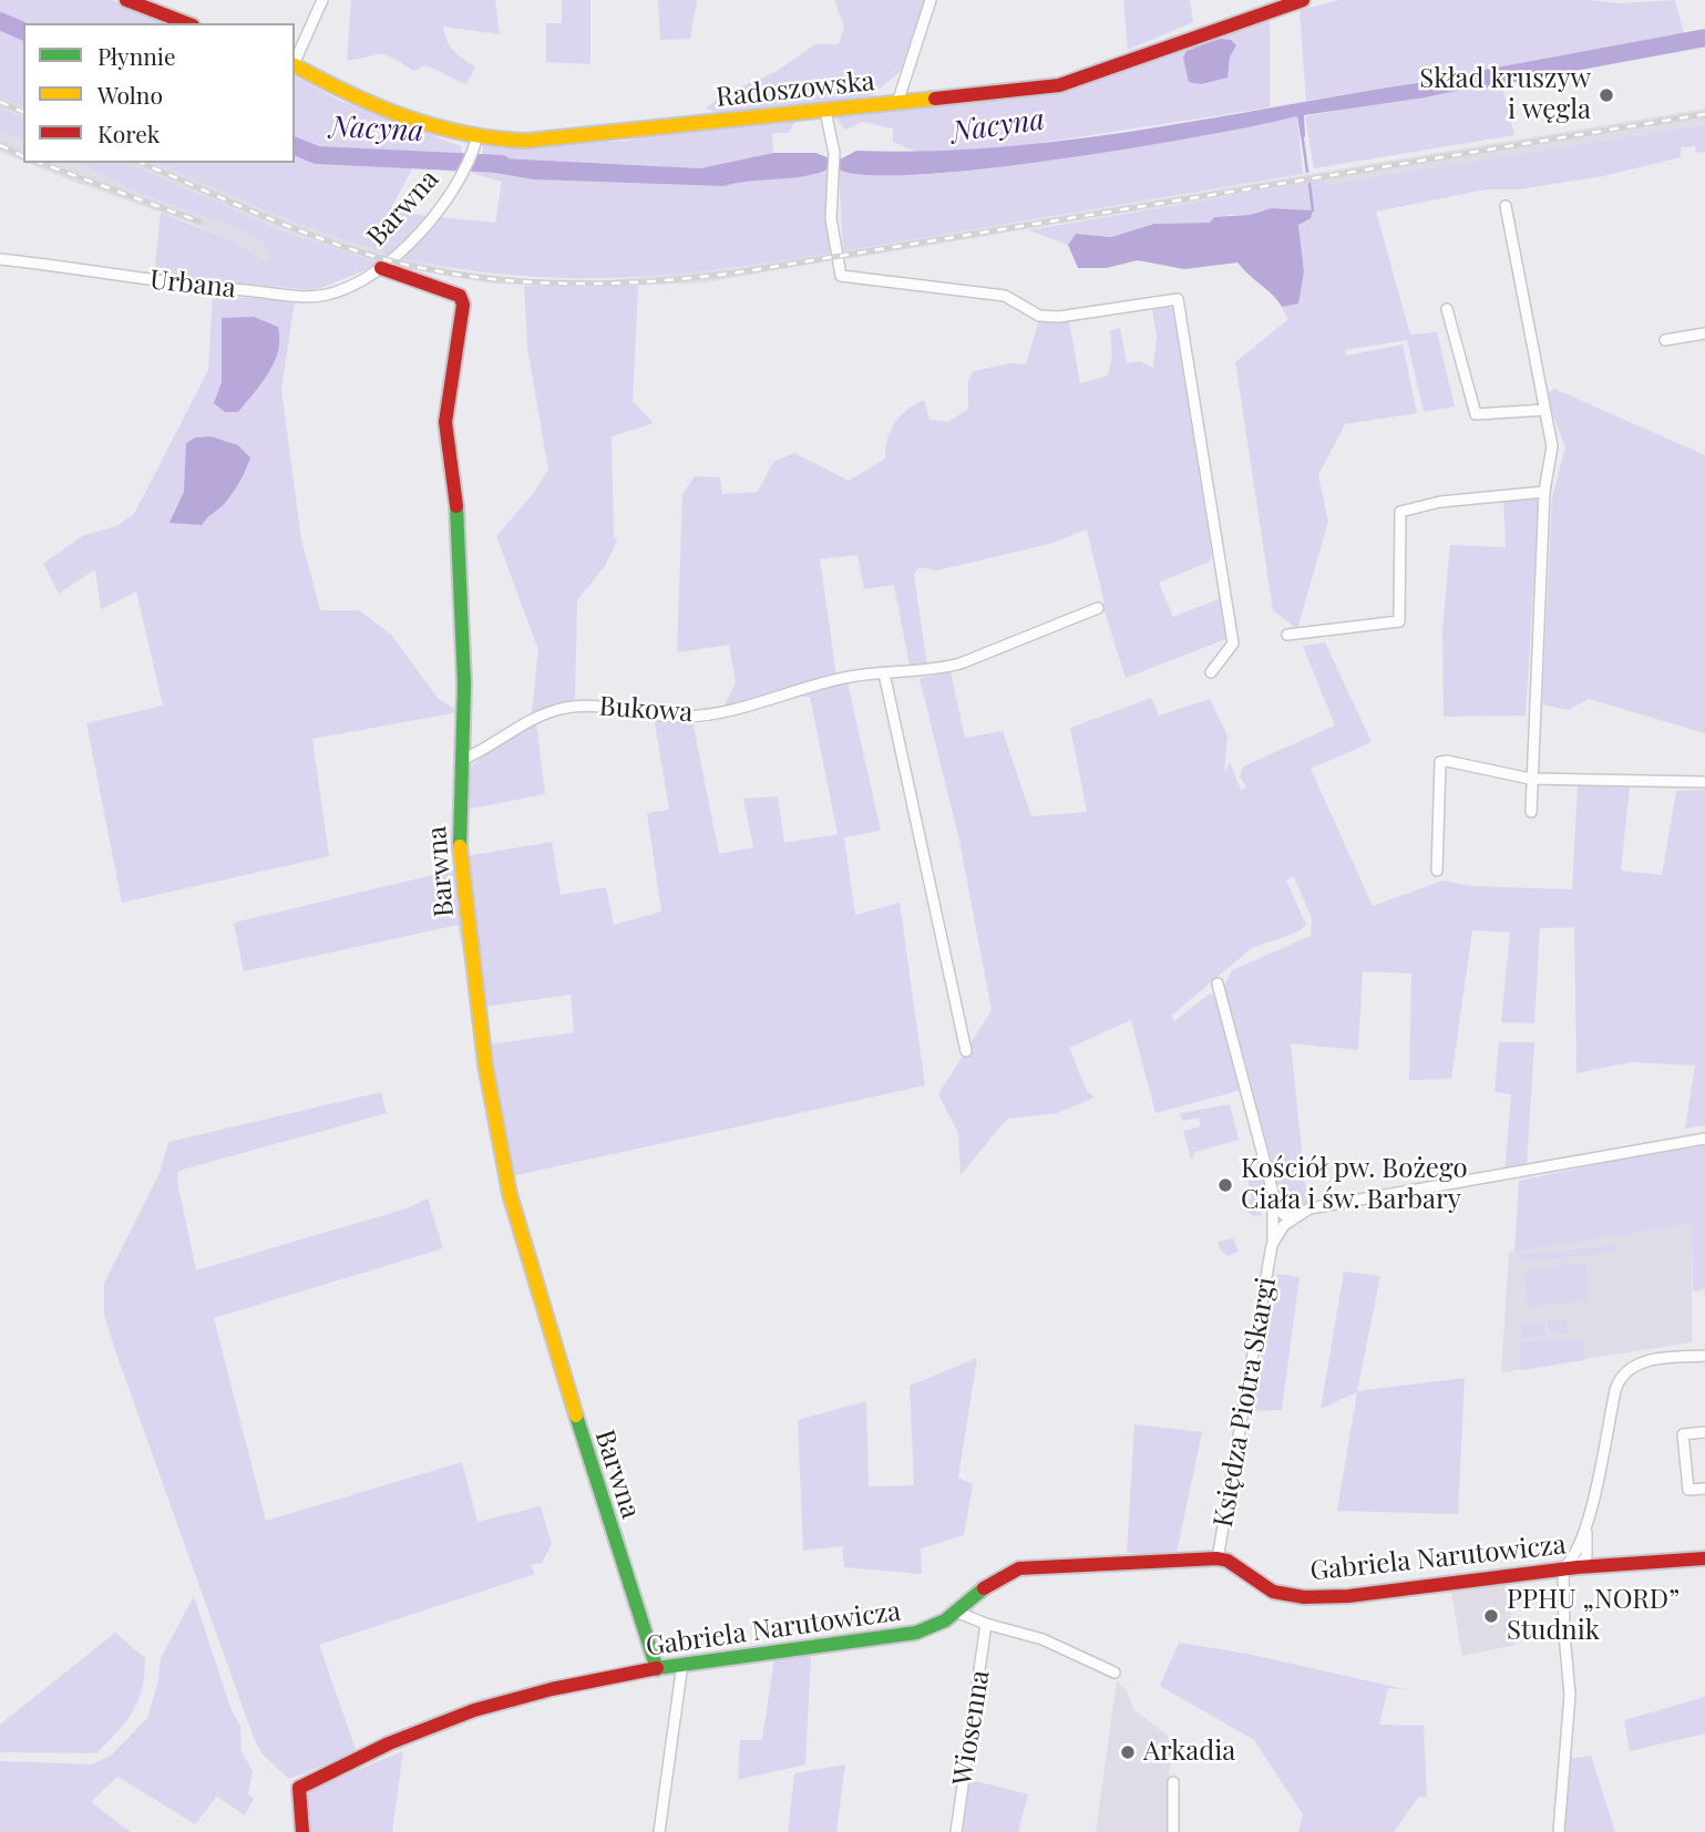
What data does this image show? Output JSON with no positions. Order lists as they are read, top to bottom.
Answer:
{
  "streets": {
    "street": [
      "Radoszowska",
      "Barwna",
      "Urbana",
      "Bukowa",
      "Księdza Piotra Skargi",
      "Gabriela Narutowicza",
      "Wiosenna"
    ]
  },
  "crossings": [
    ["Radoszowska", "Barwna"],
    ["Barwna", "Urbana"],
    ["Barwna", "Bukowa"],
    ["Barwna", "Gabriela Narutowicza"],
    ["Księdza Piotra Skargi", "Gabriela Narutowicza"]
  ],
  "water": ["Nacyna"],
  "places": [
    "Skład kruszyw i węgla",
    "Kościół pw. Bożego Ciała i św. Barbary",
    "PPHU „NORD” Studnik",
    "Arkadia"
  ],
  "legend": ["Płynnie", "Wolno", "Korek"]
}
